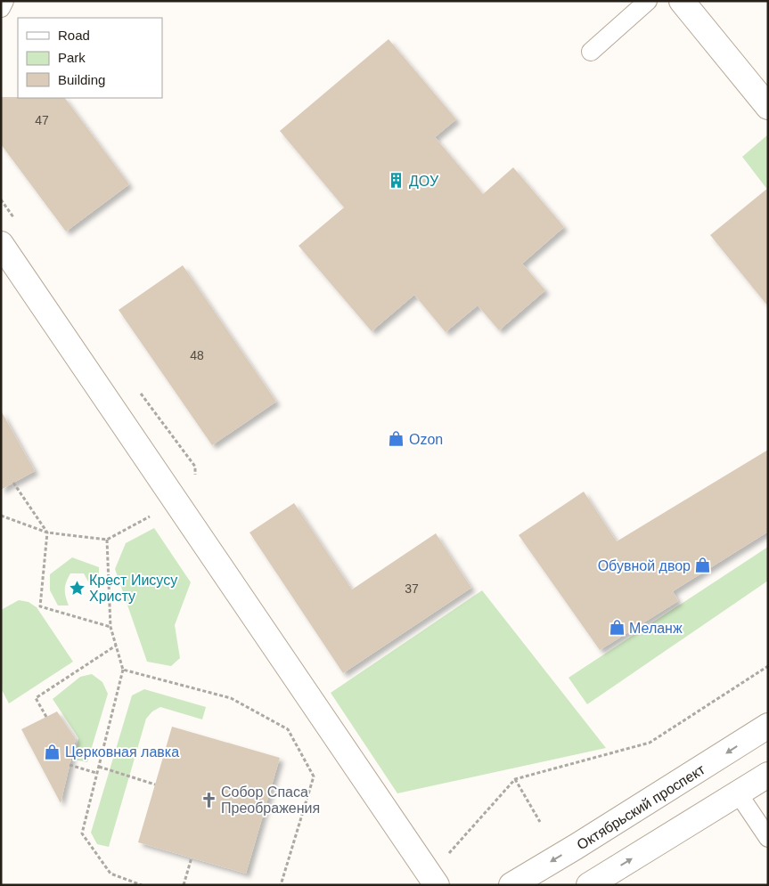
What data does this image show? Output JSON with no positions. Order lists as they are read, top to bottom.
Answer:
{
  "streets": {
    "street": ["Октябрьский проспект"]
  },
  "places": {
    "building": ["ДОУ"],
    "shop": [
      "Ozon",
      "Обувной двор",
      "Меланж",
      "Церковная лавка"
    ],
    "place": ["Крест Иисусу Христу"],
    "church": ["Собор Спаса Преображения"]
  },
  "house_numbers": ["47", "48", "37"],
  "legend": ["Road", "Park", "Building"]
}
